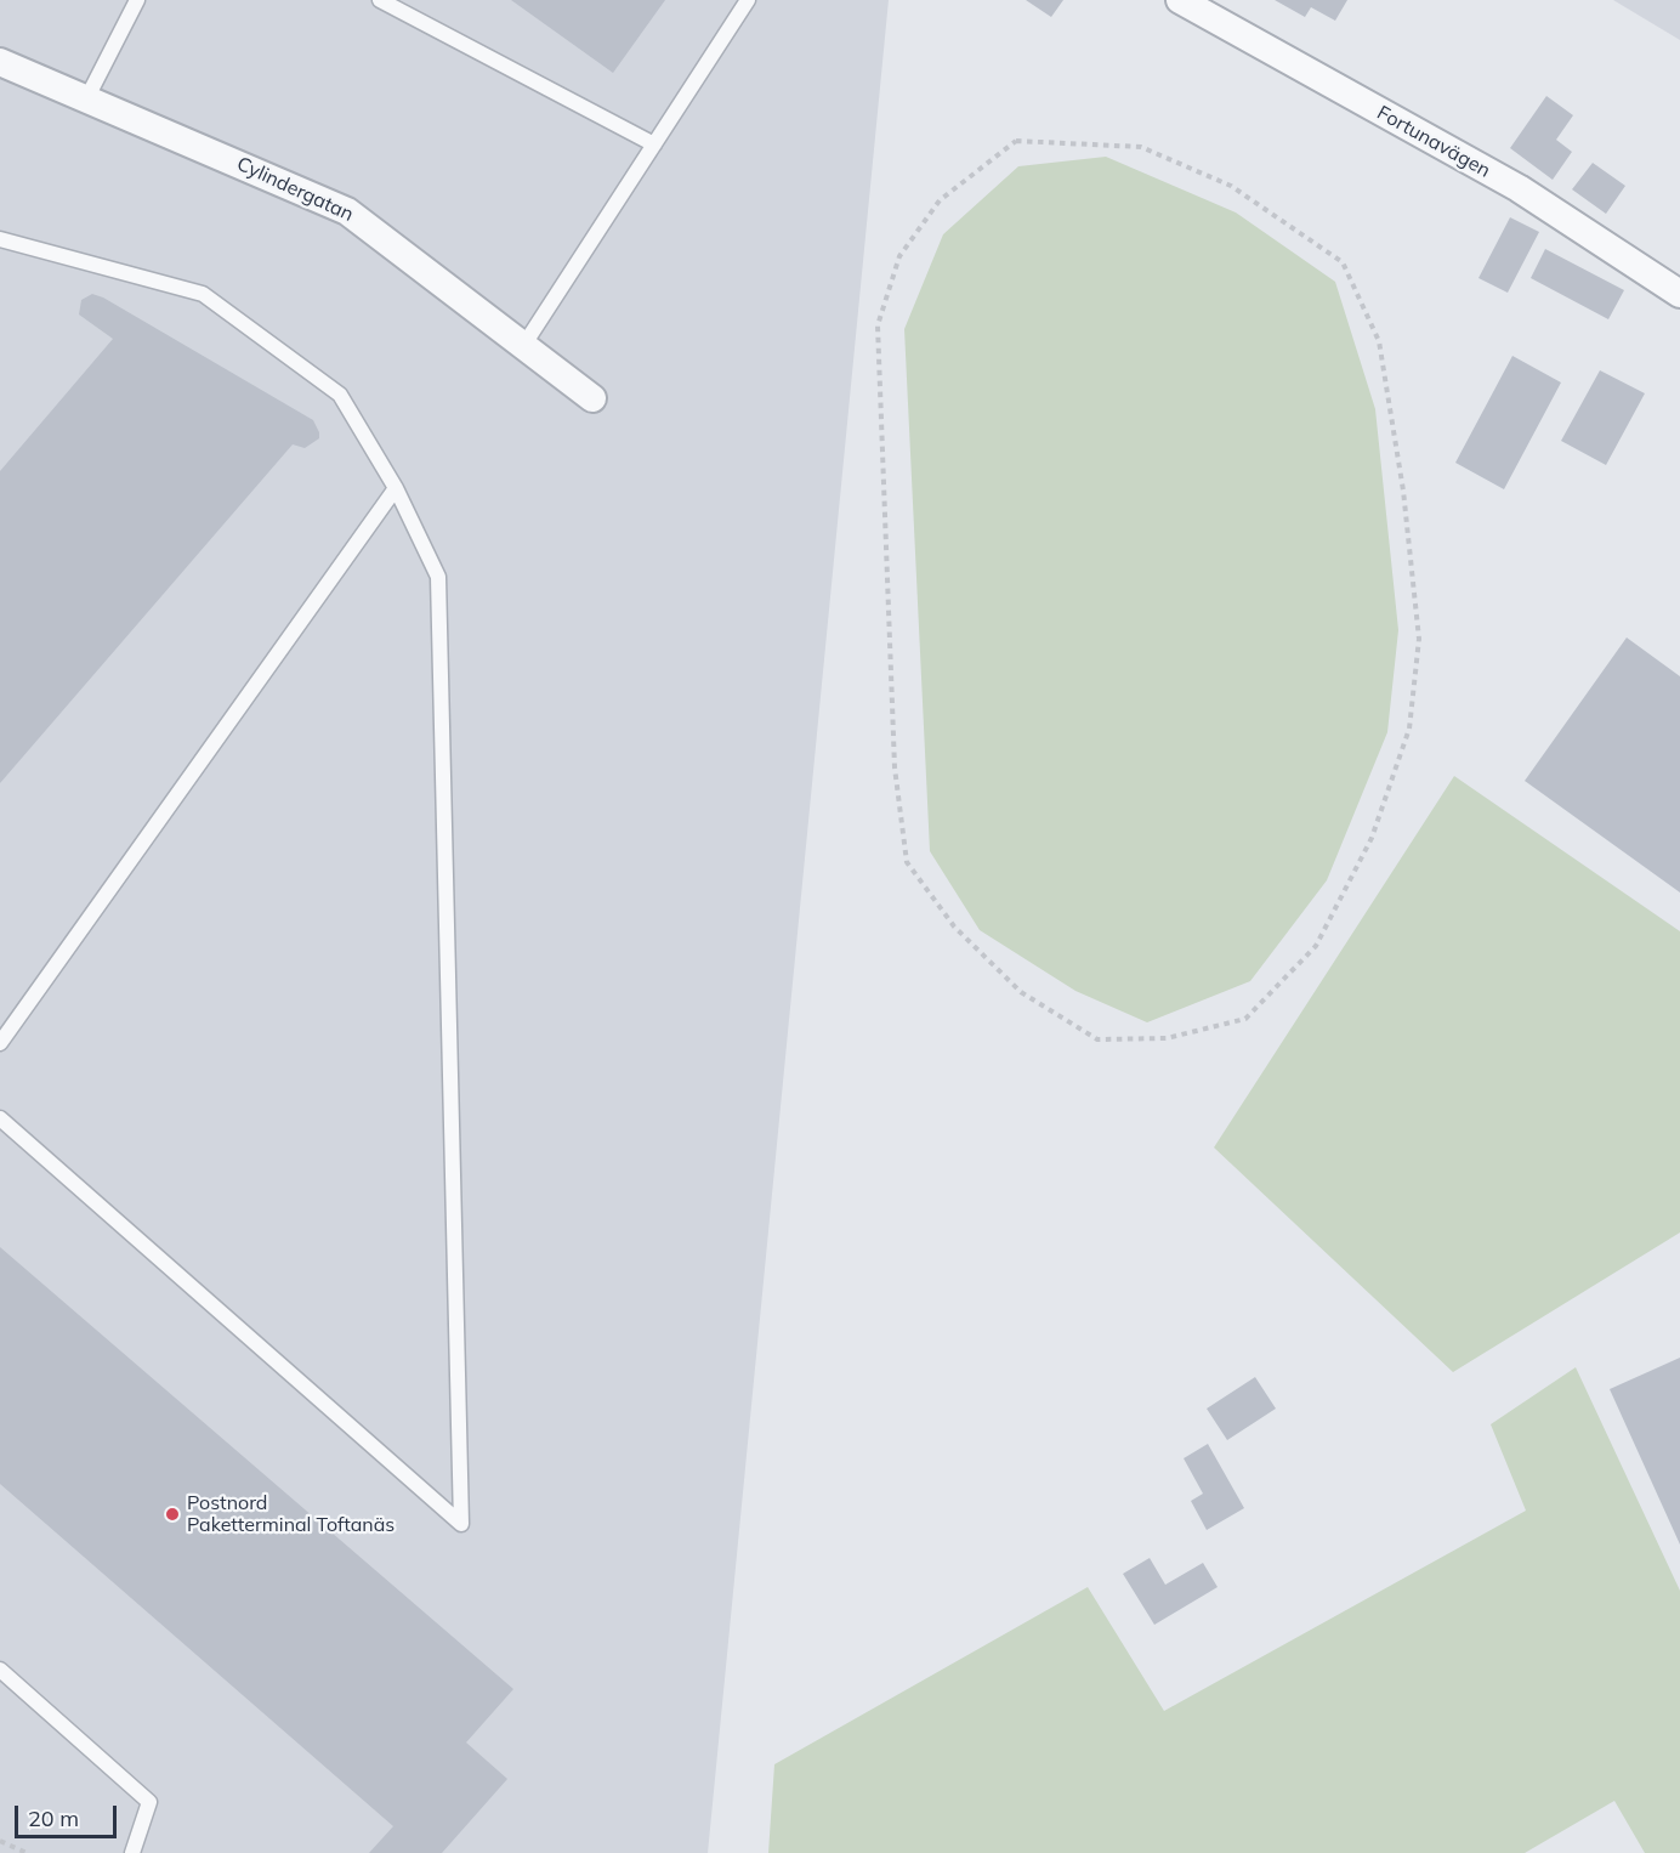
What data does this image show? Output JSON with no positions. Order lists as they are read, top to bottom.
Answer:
{
  "streets": {
    "street": ["Fortunavägen", "Cylindergatan"]
  },
  "places": ["Postnord Paketterminal Toftanäs"],
  "scale_bar": "20 m"
}
